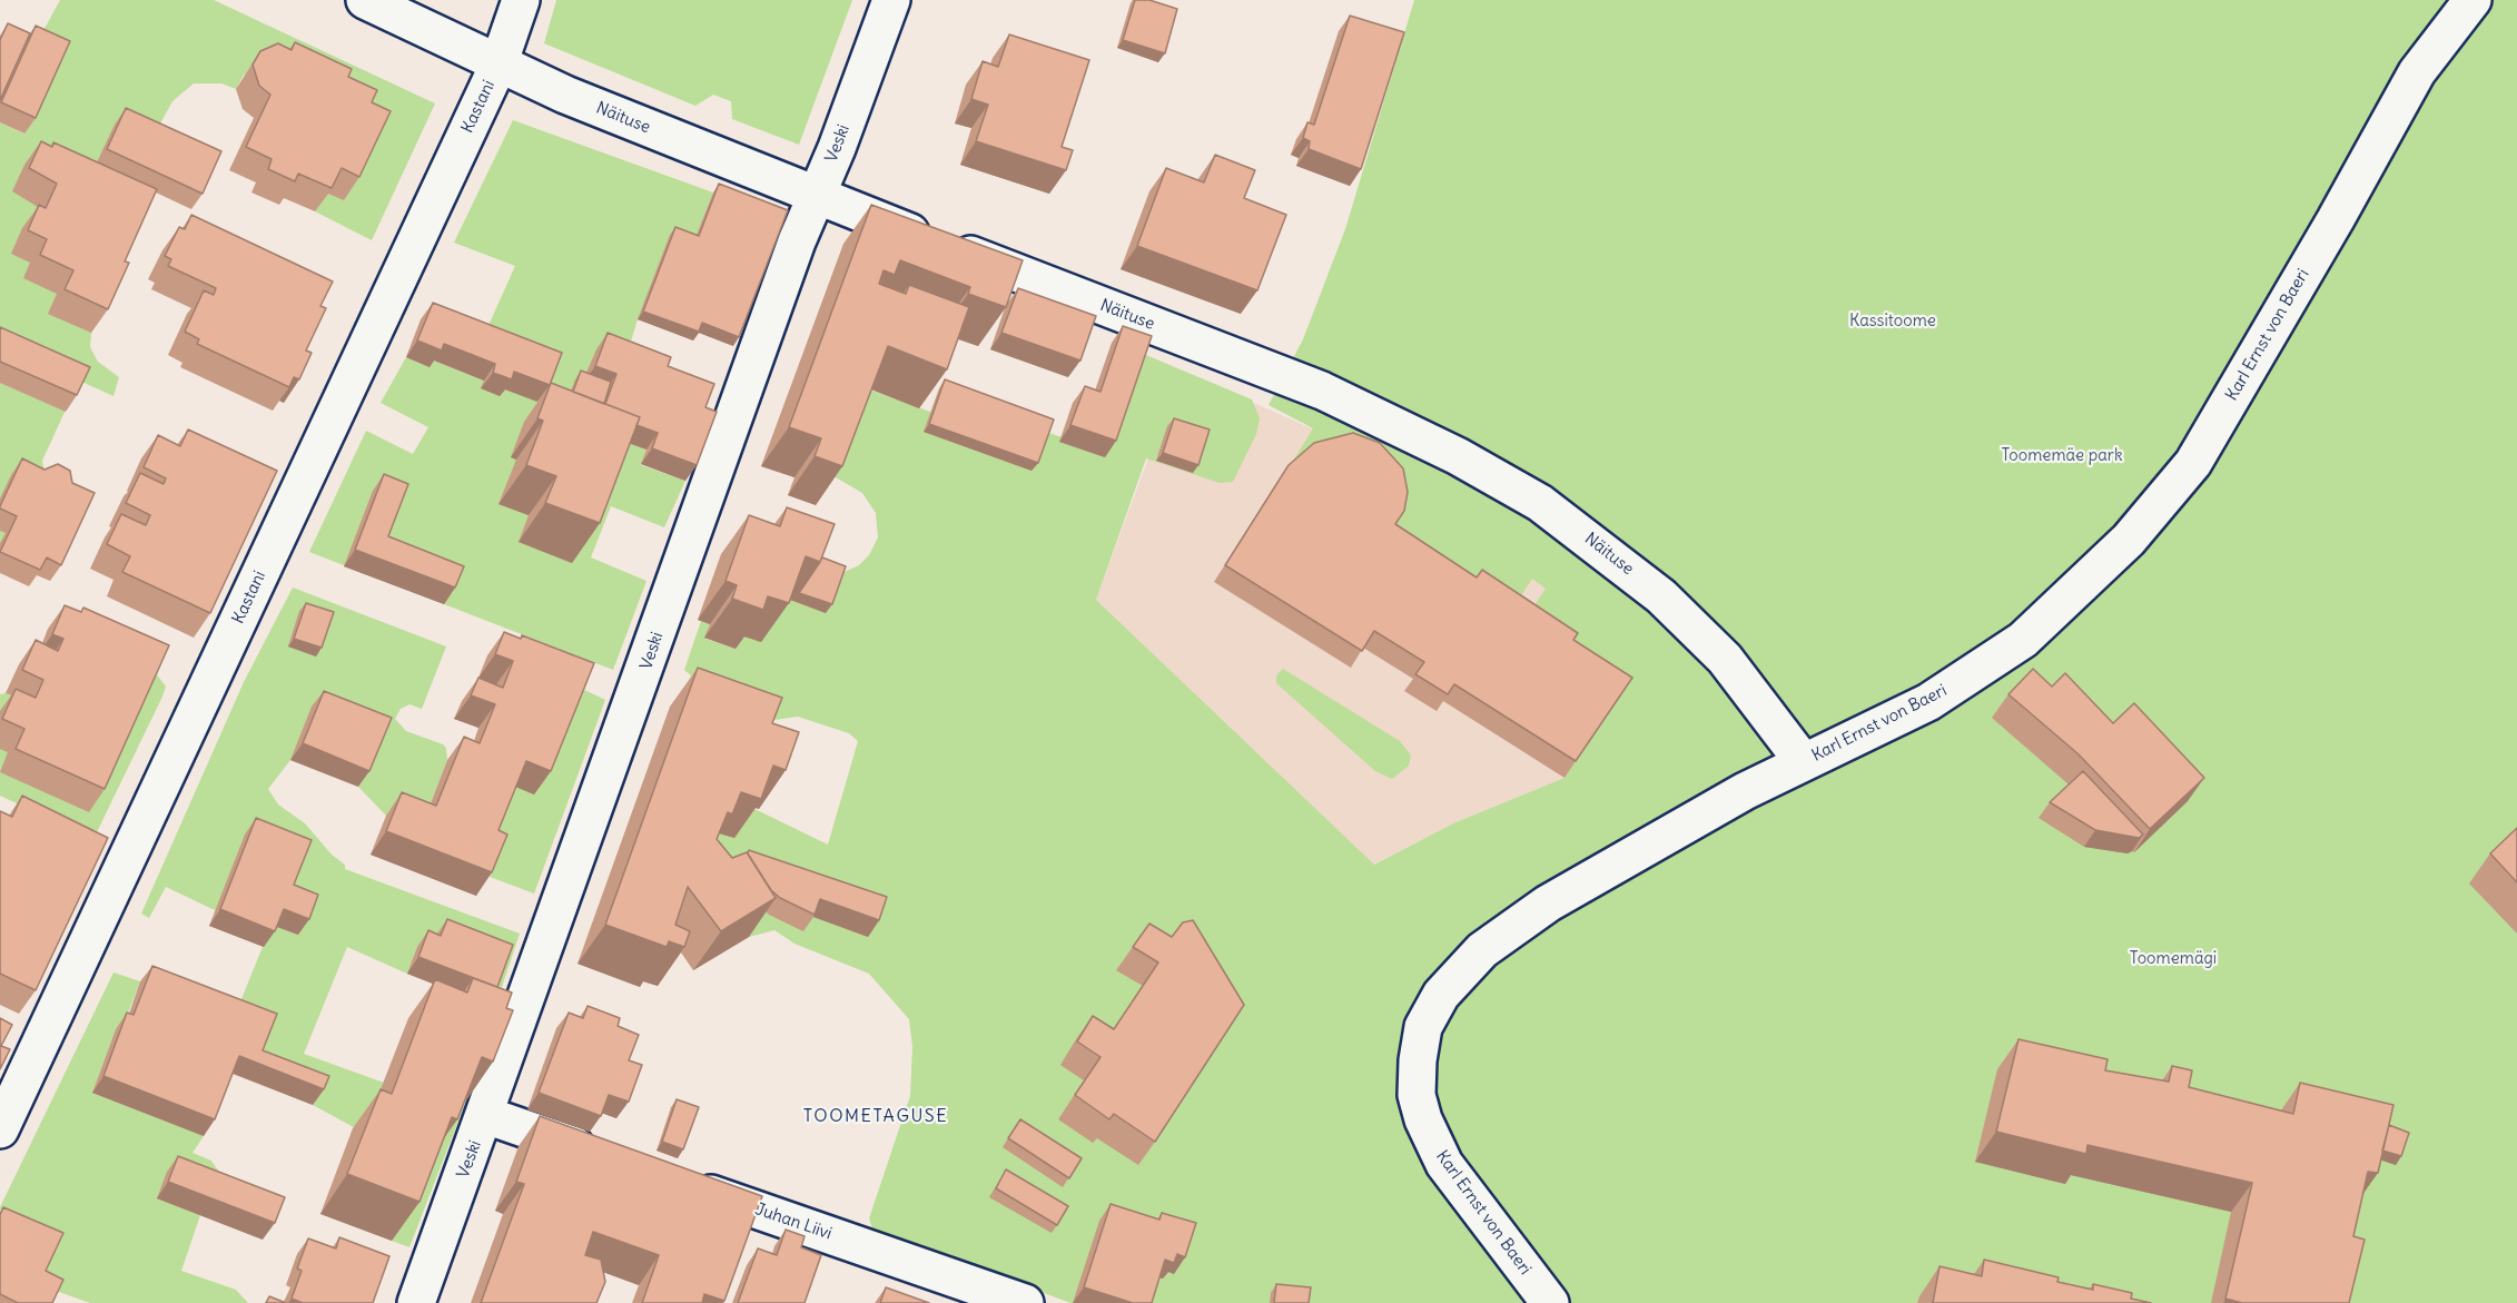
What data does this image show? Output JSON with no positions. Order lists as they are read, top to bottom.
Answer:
{
  "streets": {
    "street": [
      "Kastani",
      "Näituse",
      "Veski",
      "Karl Ernst von Baeri",
      "Juhan Liivi"
    ]
  },
  "crossings": [
    ["Kastani", "Näituse"],
    ["Näituse", "Veski"],
    ["Näituse", "Karl Ernst von Baeri"]
  ],
  "districts": ["TOOMETAGUSE"],
  "parks": ["Kassitoome", "Toomemäe park", "Toomemägi"]
}
